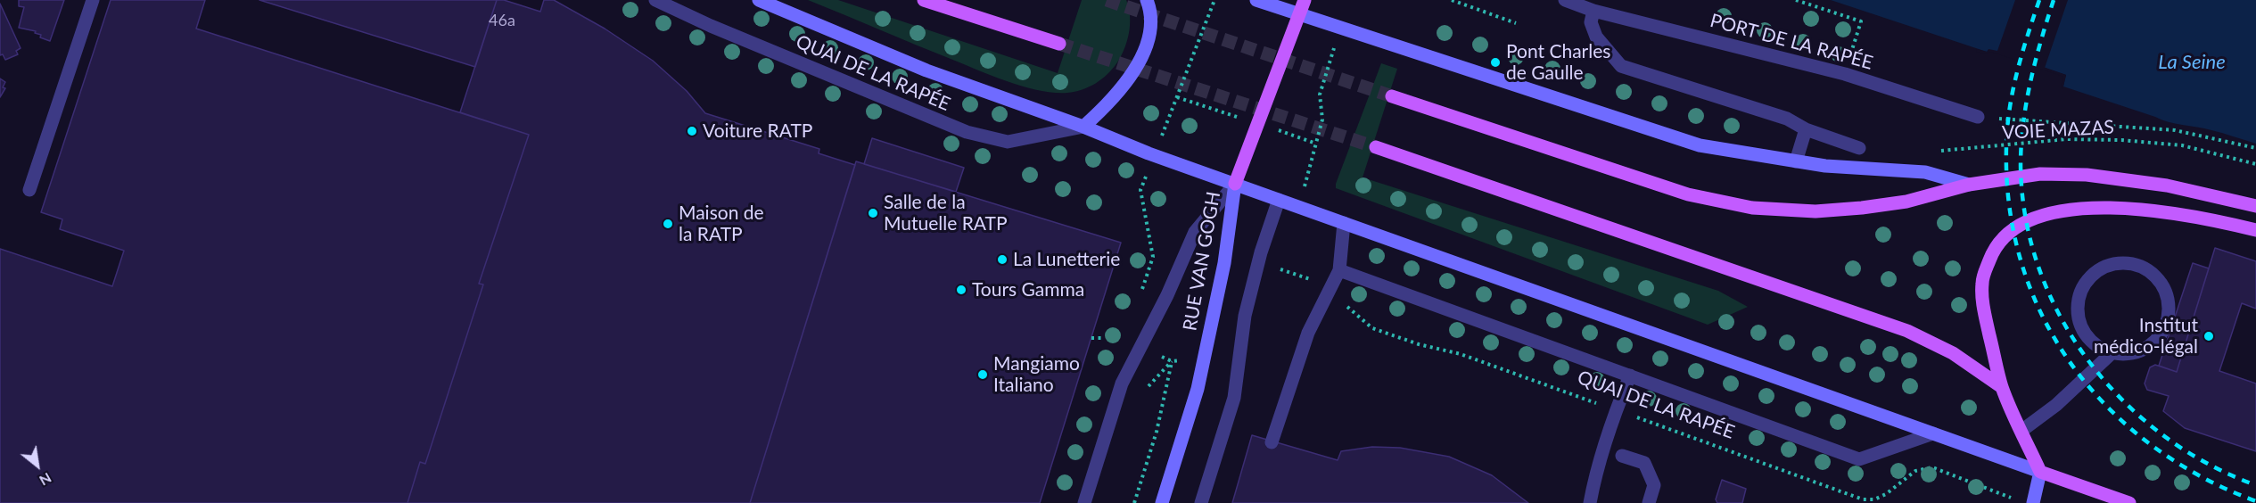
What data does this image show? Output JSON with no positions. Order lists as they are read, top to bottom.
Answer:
{
  "streets": {
    "main road": ["QUAI DE LA RAPÉE", "RUE VAN GOGH"],
    "street": ["PORT DE LA RAPÉE"],
    "path": ["VOIE MAZAS"]
  },
  "crossings": [
    ["QUAI DE LA RAPÉE", "RUE VAN GOGH"]
  ],
  "water": ["La Seine"],
  "places": [
    "Pont Charles de Gaulle",
    "Voiture RATP",
    "Salle de la Mutuelle RATP",
    "Maison de la RATP",
    "La Lunetterie",
    "Tours Gamma",
    "Institut médico-légal",
    "Mangiamo Italiano"
  ],
  "house_numbers": ["46a"],
  "north": "bottom right"
}
